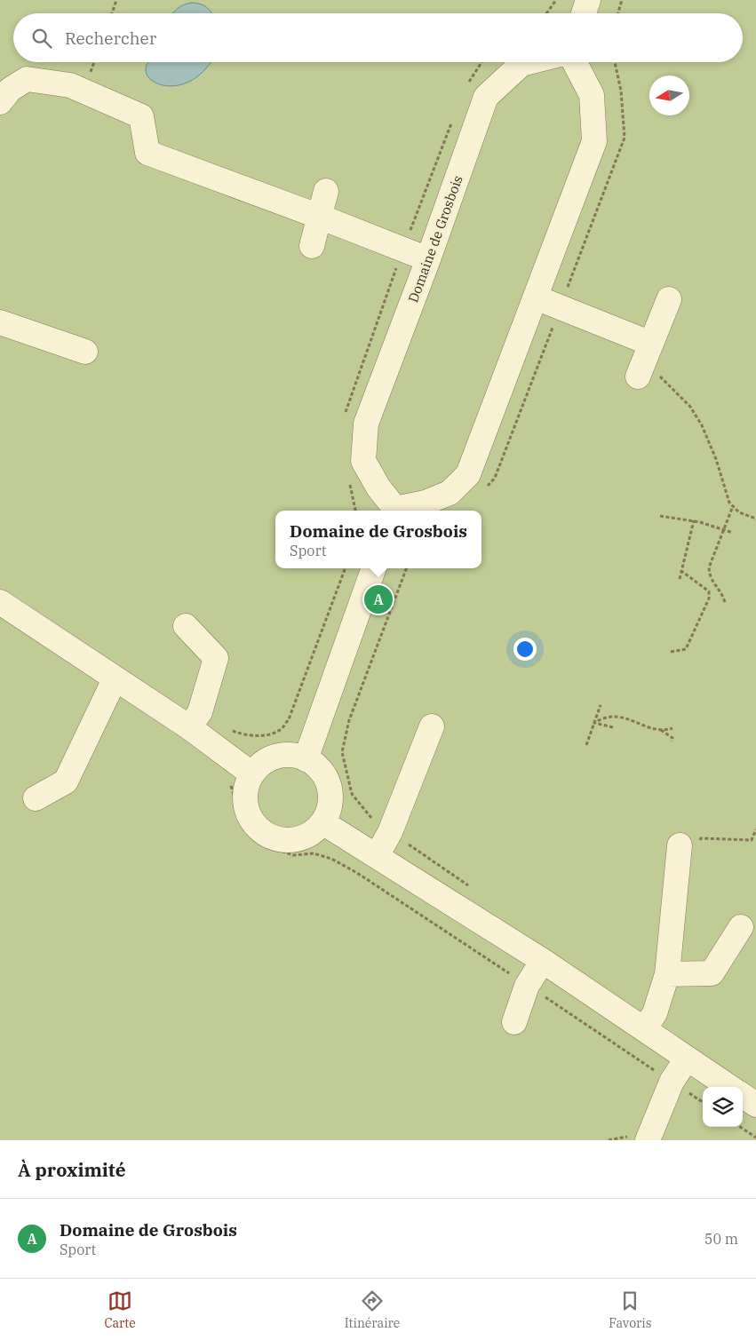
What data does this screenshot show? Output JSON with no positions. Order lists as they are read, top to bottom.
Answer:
{
  "streets": {
    "lane": ["Domaine de Grosbois"]
  },
  "north": "left",
  "page": {
    "search": "Rechercher",
    "popup": ["Domaine de Grosbois", "Sport"],
    "pins": "A",
    "heading": "À proximité",
    "list": [
      {
        "mark": "A",
        "name": "Domaine de Grosbois",
        "note": "Sport",
        "value": "50 m"
      }
    ],
    "nav": ["Carte", "Itinéraire", "Favoris"]
  }
}
